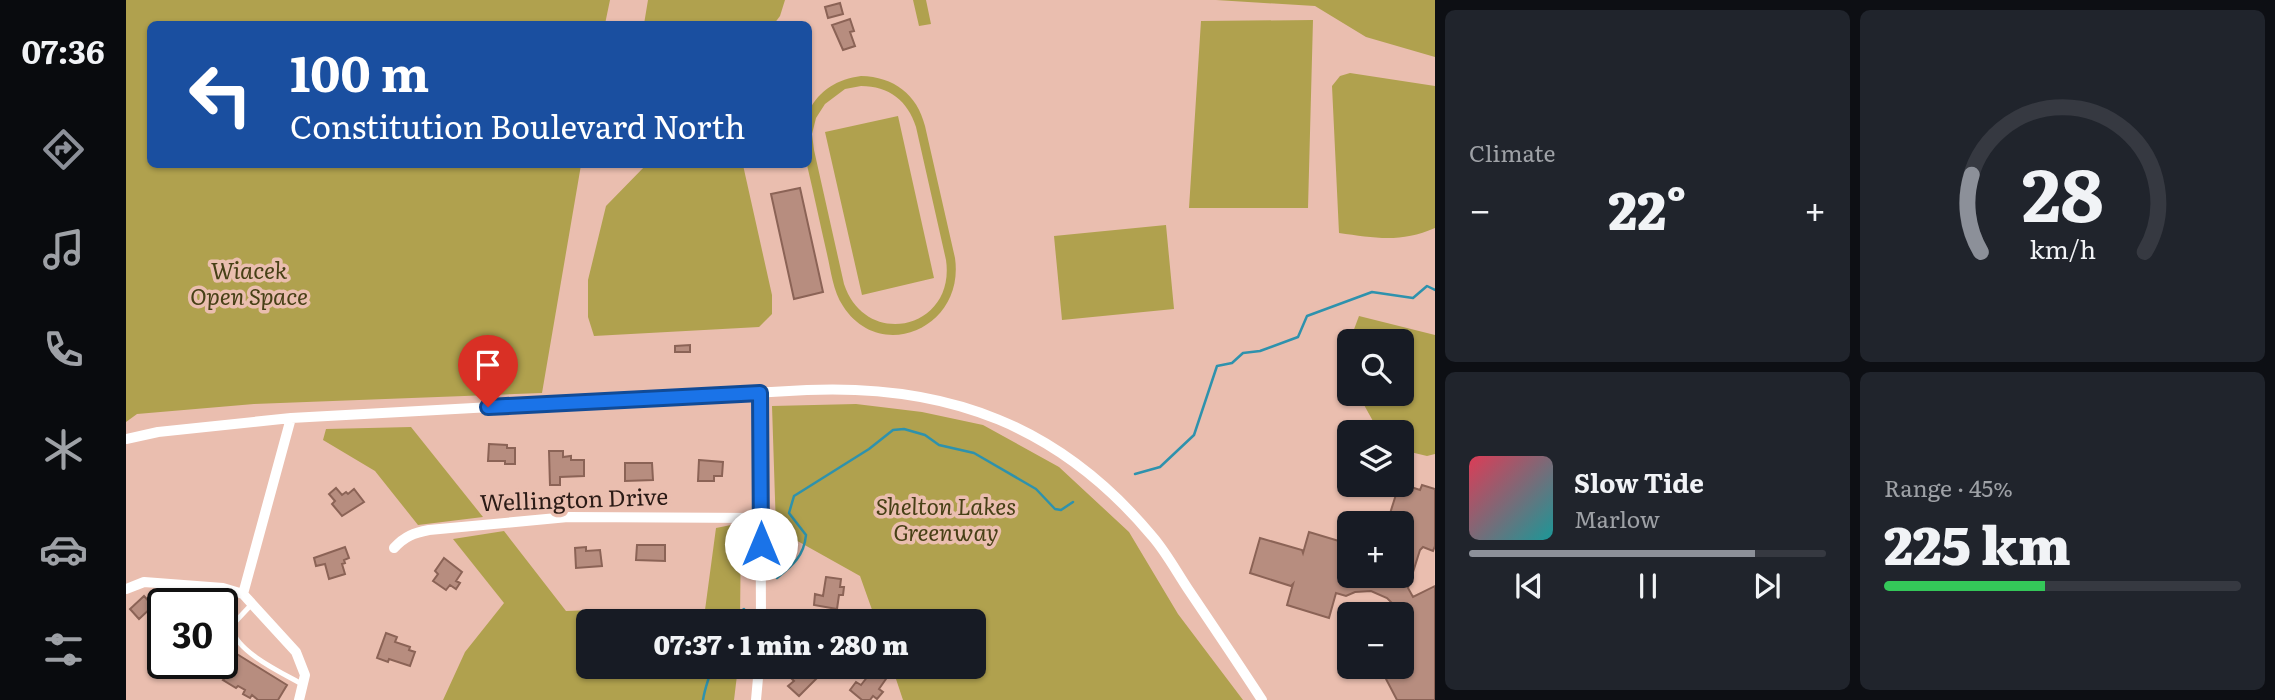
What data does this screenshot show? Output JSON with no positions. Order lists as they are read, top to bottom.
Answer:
{
  "streets": {
    "street": ["Wellington Drive"]
  },
  "parks": ["Wiacek Open Space", "Shelton Lakes Greenway"],
  "page": {
    "tabs": "07:36",
    "tile": [
      "Climate",
      ["Range · 45%", "225 km"]
    ],
    "turn": ["100 m", "Constitution Boulevard North"],
    "heat": ["−", "22°", "+"],
    "map_buttons": ["+", "−"],
    "song": ["Slow Tide", "Marlow"],
    "limit": "30",
    "trip": "07:37 · 1 min · 280 m",
    "gauge": ["28", "km/h"]
  }
}
